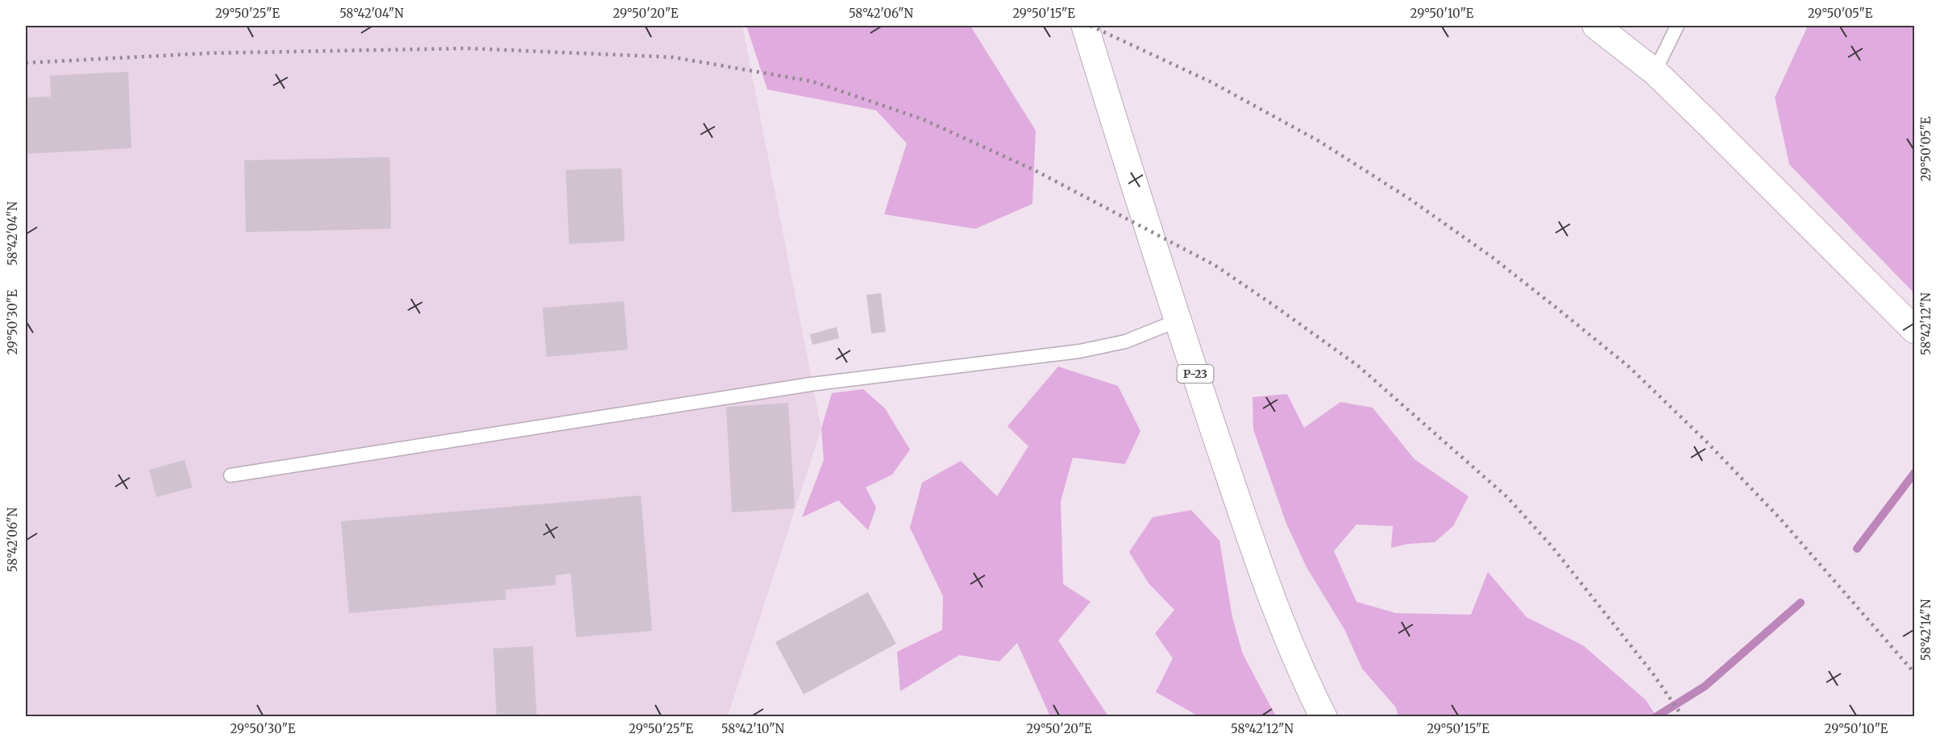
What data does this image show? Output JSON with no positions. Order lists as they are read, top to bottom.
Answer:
{
  "streets": {
    "main road": ["Р-23"]
  },
  "coordinates": [
    "29°50'25\"E",
    "58°42'04\"N",
    "29°50'20\"E",
    "58°42'06\"N",
    "29°50'15\"E",
    "29°50'10\"E",
    "29°50'05\"E",
    "29°50'30\"E",
    "58°42'12\"N",
    "58°42'14\"N",
    "58°42'10\"N"
  ]
}
